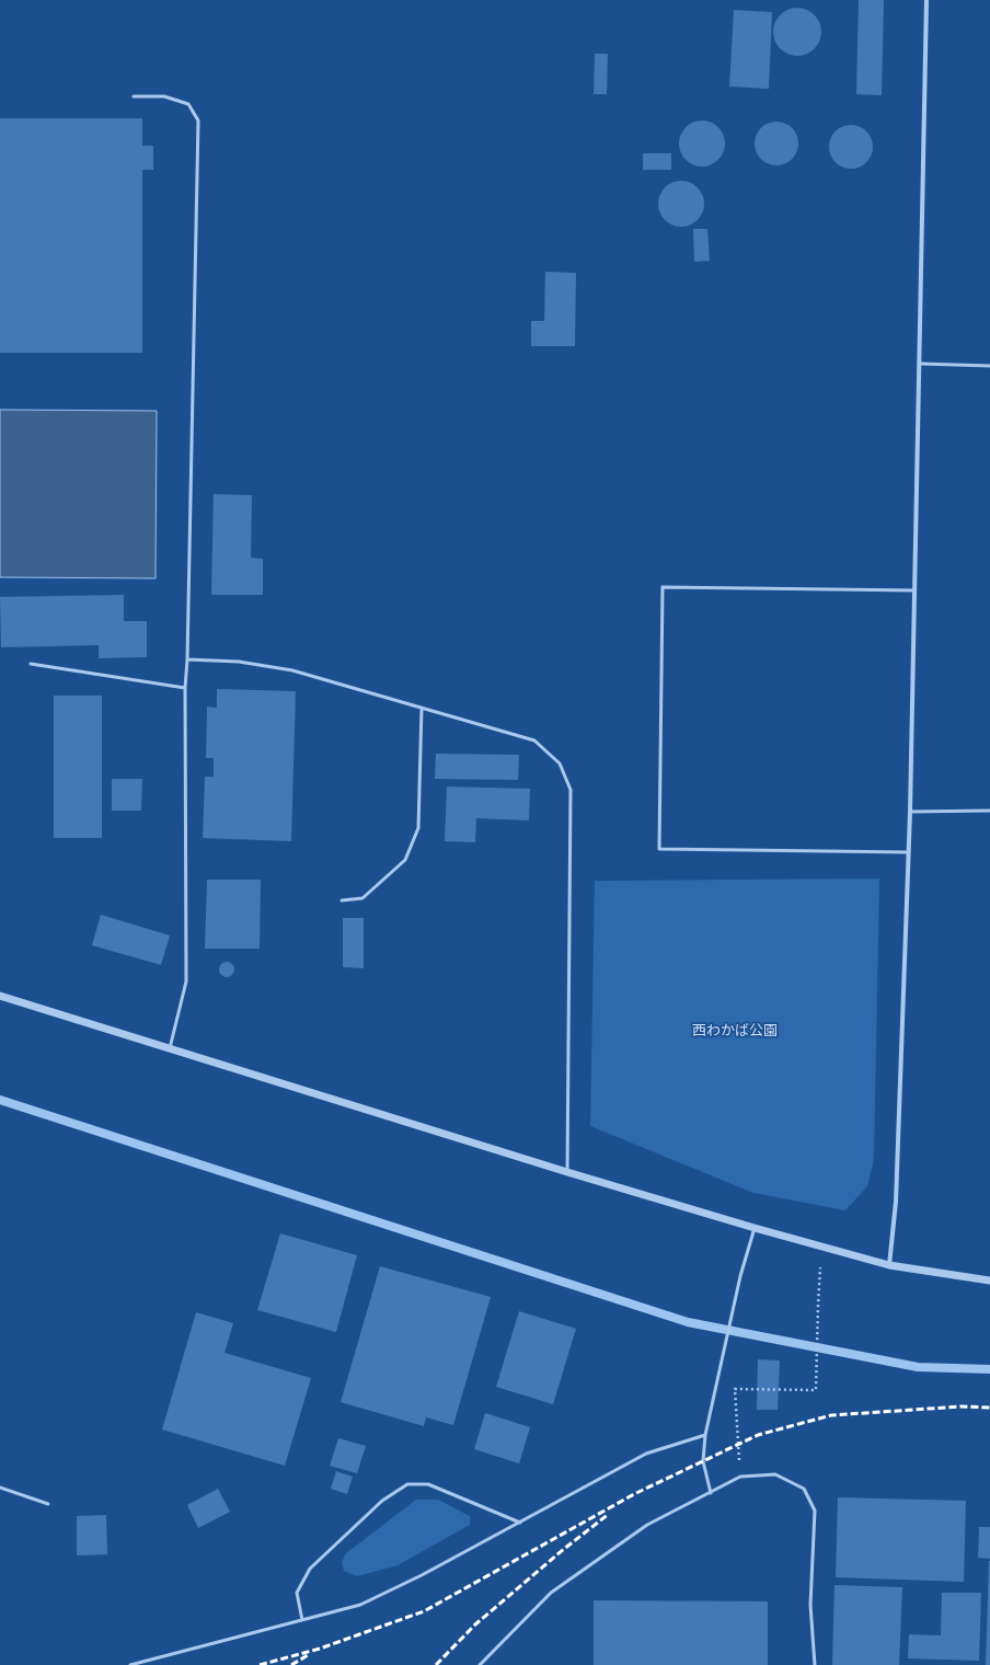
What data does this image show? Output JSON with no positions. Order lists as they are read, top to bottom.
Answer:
{
  "parks": ["西わかば公園"]
}
